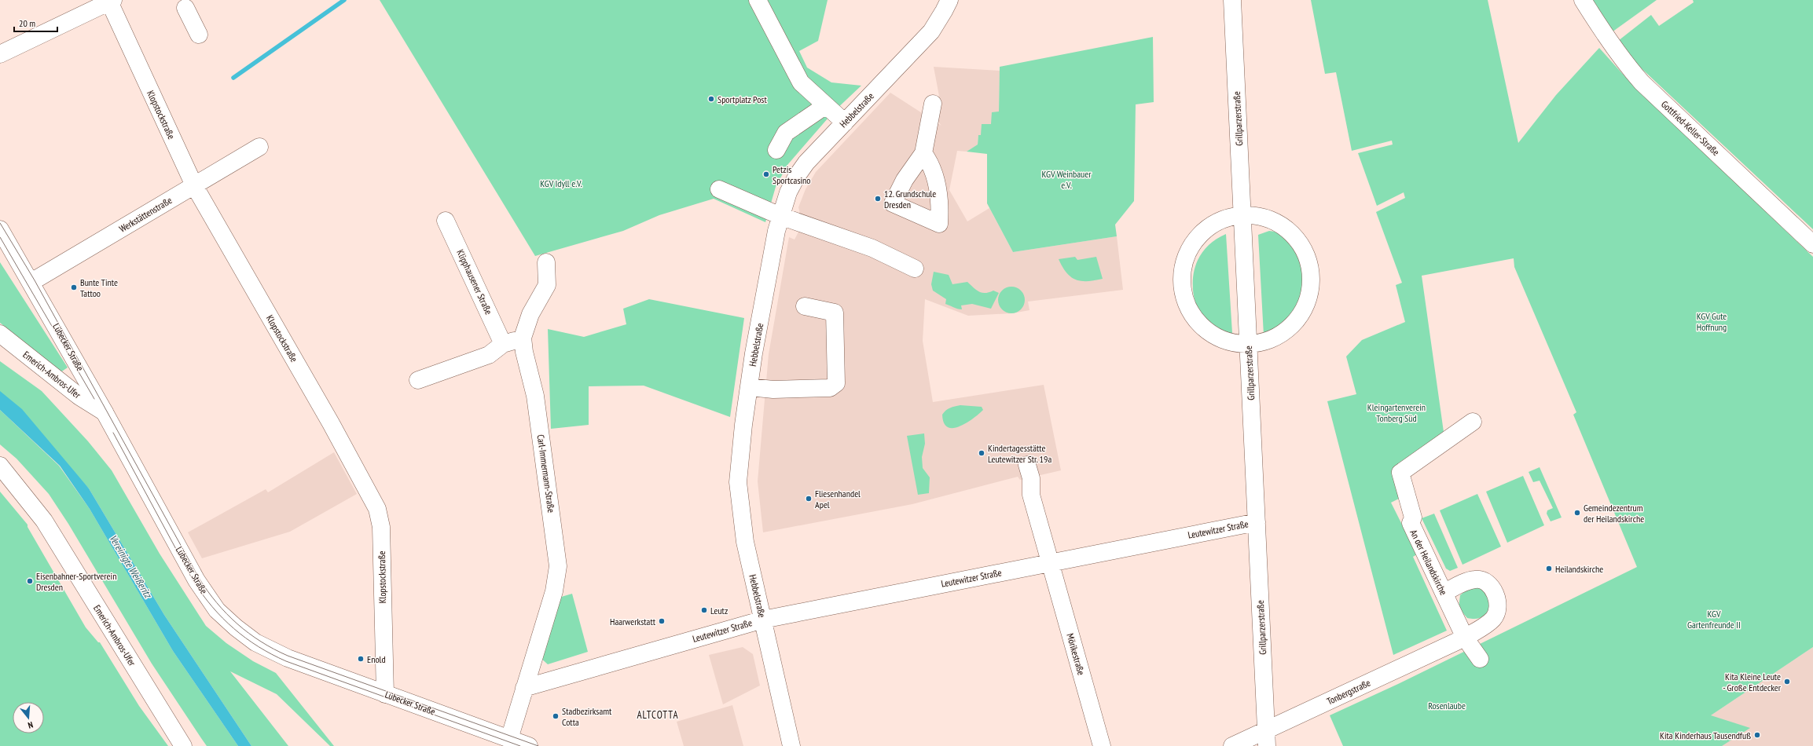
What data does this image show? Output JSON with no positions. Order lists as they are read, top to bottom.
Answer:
{
  "streets": {
    "street": [
      "Hebbelstraße",
      "Klopstockstraße",
      "Grillparzerstraße",
      "Gottfried-Keller-Straße",
      "Werkstättenstraße",
      "Klipphausener Straße",
      "Lübecker Straße",
      "Emerich-Ambros-Ufer",
      "Carl-Immermann-Straße",
      "Leutewitzer Straße",
      "An der Heilandskirche",
      "Mörikestraße",
      "Tonbergstraße"
    ]
  },
  "crossings": [
    ["Hebbelstraße", "Leutewitzer Straße"],
    ["Klopstockstraße", "Werkstättenstraße"],
    ["Klopstockstraße", "Lübecker Straße"],
    ["Grillparzerstraße", "Leutewitzer Straße"],
    ["Grillparzerstraße", "Tonbergstraße"],
    ["Werkstättenstraße", "Lübecker Straße"],
    ["Lübecker Straße", "Emerich-Ambros-Ufer"],
    ["Carl-Immermann-Straße", "Leutewitzer Straße"],
    ["Leutewitzer Straße", "Mörikestraße"],
    ["An der Heilandskirche", "Tonbergstraße"]
  ],
  "districts": ["ALTCOTTA"],
  "water": ["Vereinigte Weißeritz"],
  "parks": [
    "KGV Weinbauer e.V.",
    "KGV Idyll e.V.",
    "KGV Gute Hoffnung",
    "Kleingartenverein Tonberg Süd",
    "KGV Gartenfreunde II",
    "Rosenlaube"
  ],
  "places": [
    "Sportplatz Post",
    "Petzis Sportcasino",
    "12. Grundschule Dresden",
    "Bunte Tinte Tattoo",
    "Kindertagesstätte Leutewitzer Str. 19a",
    "Fliesenhandel Apel",
    "Gemeindezentrum der Heilandskirche",
    "Heilandskirche",
    "Eisenbahner-Sportverein Dresden",
    "Leutz",
    "Haarwerkstatt",
    "Enold",
    "Kita Kleine Leute - Große Entdecker",
    "Stadbezirksamt Cotta",
    "Kita Kinderhaus Tausendfuß"
  ],
  "scale_bar": "20 m",
  "north": "bottom"
}
